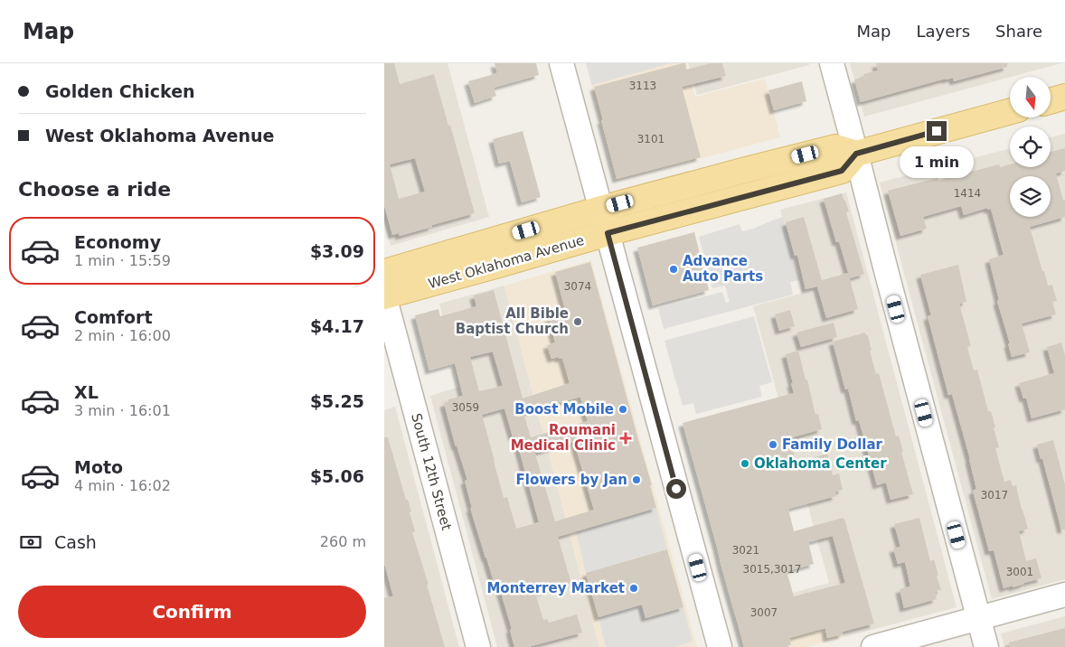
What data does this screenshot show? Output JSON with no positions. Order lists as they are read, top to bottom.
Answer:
{
  "streets": {
    "main road": ["West Oklahoma Avenue"],
    "street": ["South 12th Street"]
  },
  "crossings": [
    ["West Oklahoma Avenue", "South 12th Street"]
  ],
  "places": {
    "other": [
      "Advance Auto Parts",
      "All Bible Baptist Church",
      "Boost Mobile",
      "Family Dollar",
      "Oklahoma Center",
      "Flowers by Jan",
      "Monterrey Market"
    ],
    "health": ["Roumani Medical Clinic"]
  },
  "house_numbers": [
    "3113",
    "3101",
    "1414",
    "3074",
    "3059",
    "3017",
    "3021",
    "3015,3017",
    "3001",
    "3007"
  ],
  "north": "bottom",
  "page": {
    "header": "Map",
    "nav": ["Map", "Layers", "Share"],
    "banner": ["Golden Chicken", "West Oklahoma Avenue"],
    "bubble": "1 min",
    "heading": "Choose a ride",
    "list": [
      {
        "name": "Economy",
        "note": "1 min · 15:59",
        "value": "$3.09"
      },
      {
        "name": "Comfort",
        "note": "2 min · 16:00",
        "value": "$4.17"
      },
      {
        "name": "XL",
        "note": "3 min · 16:01",
        "value": "$5.25"
      },
      {
        "name": "Moto",
        "note": "4 min · 16:02",
        "value": "$5.06"
      }
    ],
    "pay": ["Cash", "260 m"],
    "buttons": "Confirm"
  }
}
